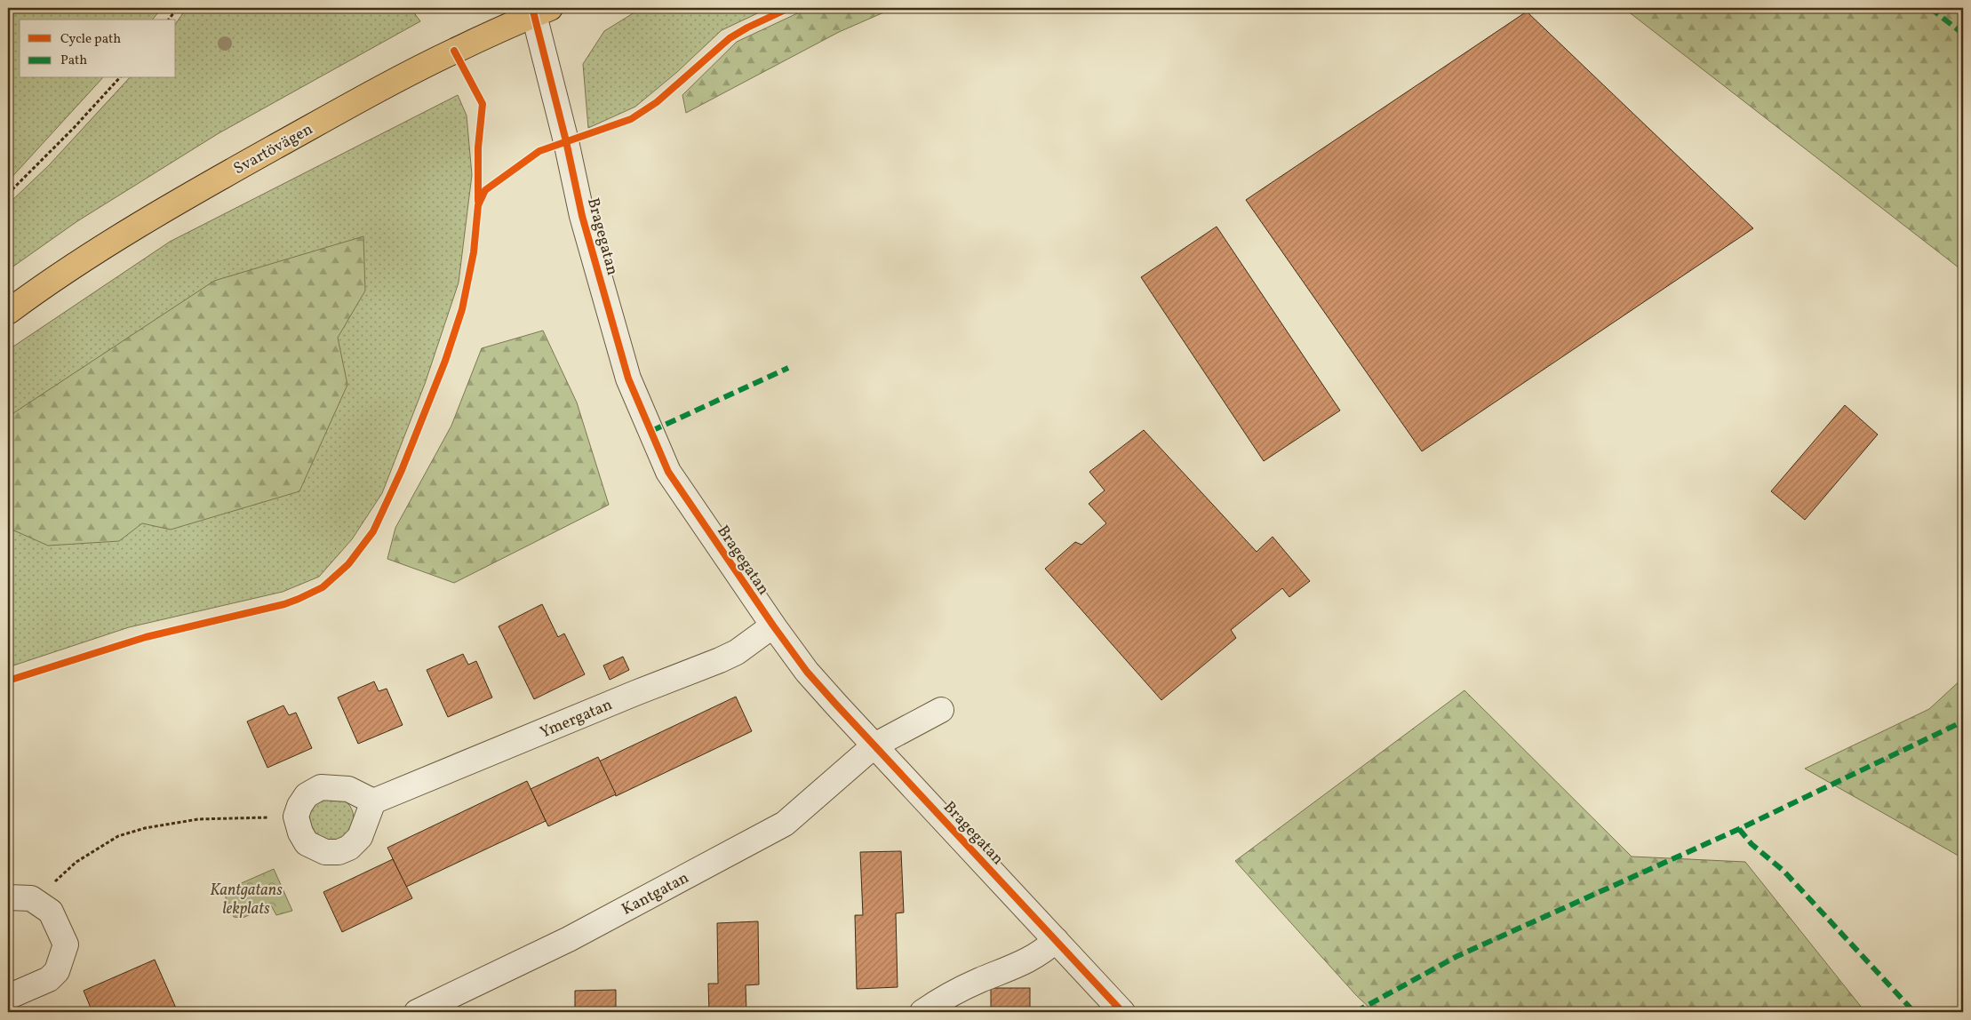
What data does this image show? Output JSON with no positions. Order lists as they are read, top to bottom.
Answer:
{
  "streets": {
    "main road": ["Svartövägen"],
    "street": ["Bragegatan", "Ymergatan", "Kantgatan"]
  },
  "crossings": [
    ["Svartövägen", "Bragegatan"],
    ["Bragegatan", "Ymergatan"],
    ["Bragegatan", "Kantgatan"]
  ],
  "parks": ["Kantgatans lekplats"],
  "legend": ["Cycle path", "Path"]
}
